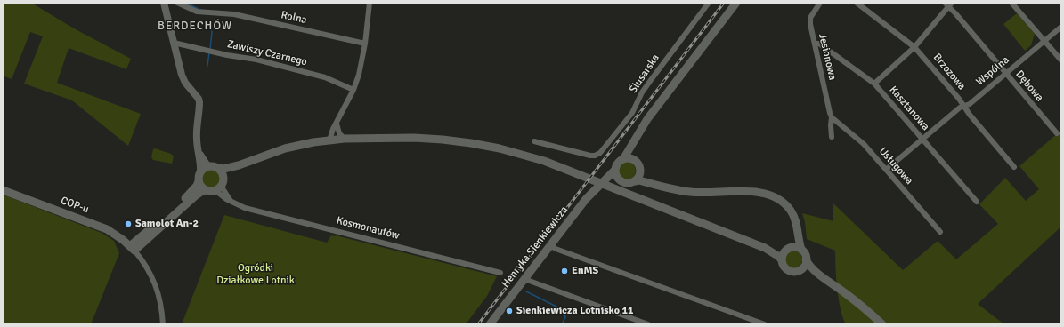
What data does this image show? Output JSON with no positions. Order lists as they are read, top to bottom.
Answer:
{
  "streets": {
    "main road": ["COP-u", "Henryka Sienkiewicza"],
    "street": [
      "Rolna",
      "Zawiszy Czarnego",
      "Jesionowa",
      "Wspólna",
      "Brzozowa",
      "Ślusarska",
      "Dębowa",
      "Kasztanowa",
      "Usługowa",
      "Kosmonautów"
    ]
  },
  "crossings": [
    ["Jesionowa", "Kasztanowa"],
    ["Jesionowa", "Usługowa"],
    ["Wspólna", "Brzozowa"],
    ["Wspólna", "Dębowa"],
    ["Wspólna", "Kasztanowa"],
    ["Wspólna", "Usługowa"]
  ],
  "districts": ["BERDECHÓW"],
  "parks": ["Ogródki Działkowe Lotnik"],
  "places": ["Samolot An-2", "EnMS", "Sienkiewicza Lotnisko 11"]
}
